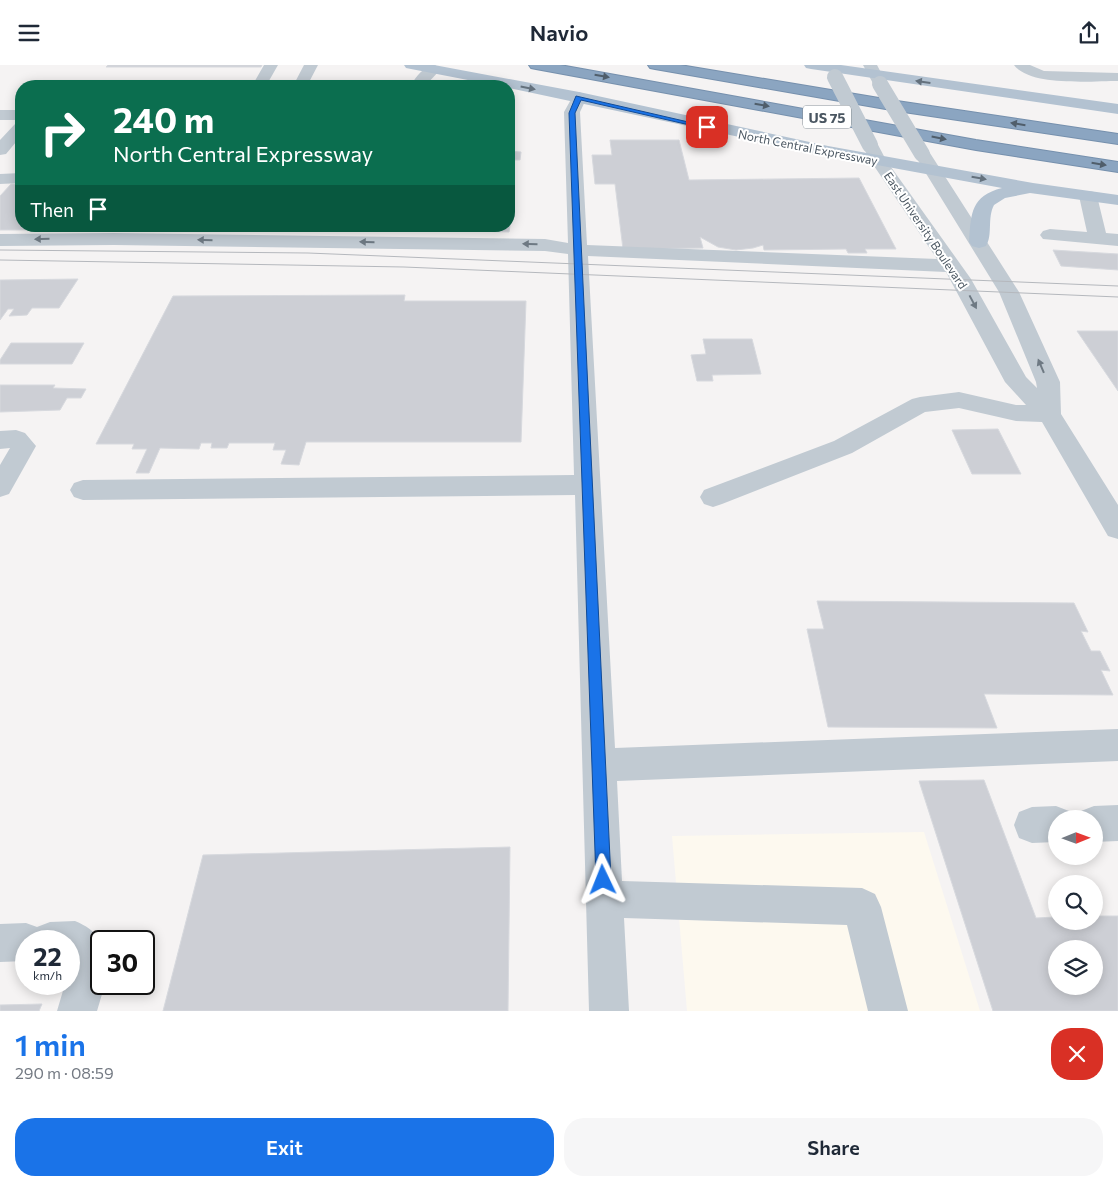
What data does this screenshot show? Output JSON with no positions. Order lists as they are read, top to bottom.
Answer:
{
  "streets": {
    "highway": ["US 75"],
    "main road": ["North Central Expressway"],
    "street": ["East University Boulevard"]
  },
  "crossings": [
    ["North Central Expressway", "East University Boulevard"]
  ],
  "north": "right",
  "page": {
    "header": "Navio",
    "turn": ["240 m", "North Central Expressway"],
    "then": "Then",
    "speed": "22 km/h",
    "limit": "30",
    "heading": ["1 min", "290 m · 08:59"],
    "buttons": ["Exit", "Share"]
  }
}
